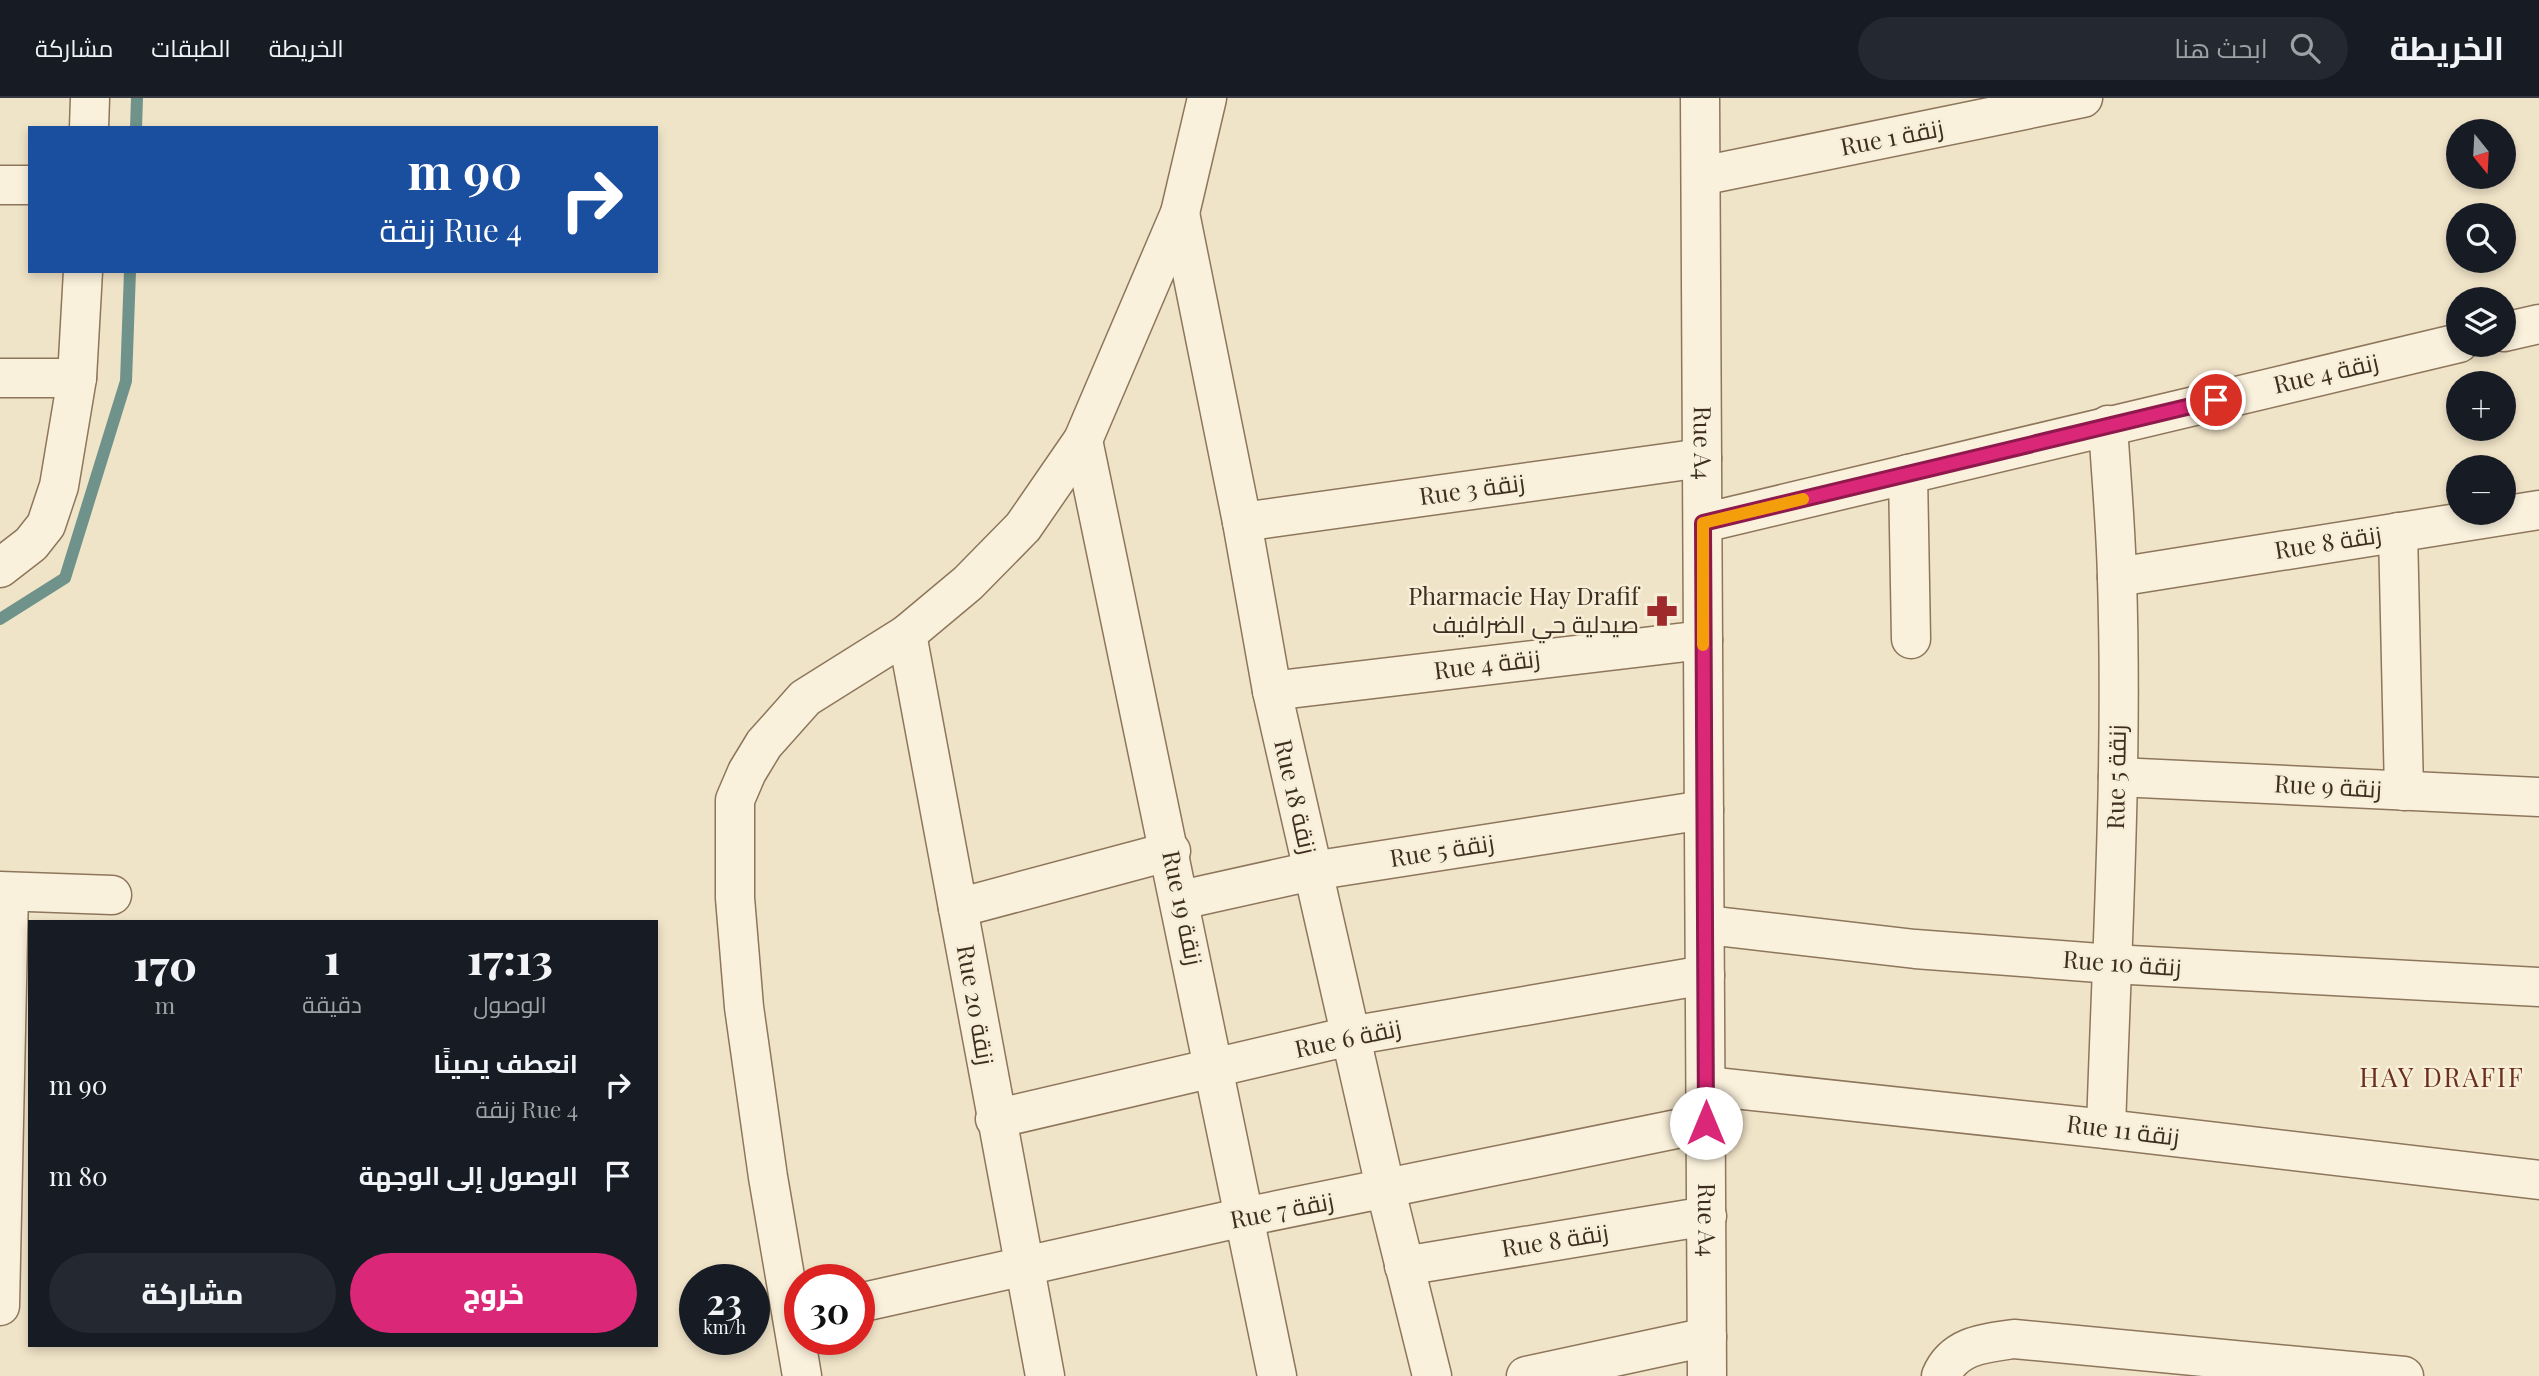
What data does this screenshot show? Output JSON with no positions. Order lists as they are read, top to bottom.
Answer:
{
  "streets": {
    "street": [
      "Rue 1 زنقة",
      "Rue 4 زنقة",
      "Rue A4",
      "Rue 3 زنقة",
      "Rue 8 زنقة",
      "Rue 5 زنقة",
      "Rue 9 زنقة",
      "Rue 18 زنقة",
      "Rue 19 زنقة",
      "Rue 10 زنقة",
      "Rue 20 زنقة",
      "Rue 6 زنقة",
      "Rue 11 زنقة",
      "Rue 7 زنقة"
    ]
  },
  "crossings": [
    ["Rue 1 زنقة", "Rue A4"],
    ["Rue 4 زنقة", "Rue A4"],
    ["Rue 4 زنقة", "Rue 5 زنقة"],
    ["Rue 4 زنقة", "Rue 18 زنقة"],
    ["Rue A4", "Rue 3 زنقة"],
    ["Rue A4", "Rue 8 زنقة"],
    ["Rue A4", "Rue 5 زنقة"],
    ["Rue A4", "Rue 10 زنقة"],
    ["Rue A4", "Rue 6 زنقة"],
    ["Rue A4", "Rue 11 زنقة"],
    ["Rue A4", "Rue 7 زنقة"],
    ["Rue 3 زنقة", "Rue 18 زنقة"],
    ["Rue 8 زنقة", "Rue 5 زنقة"],
    ["Rue 8 زنقة", "Rue 18 زنقة"],
    ["Rue 5 زنقة", "Rue 9 زنقة"],
    ["Rue 5 زنقة", "Rue 18 زنقة"],
    ["Rue 5 زنقة", "Rue 19 زنقة"],
    ["Rue 5 زنقة", "Rue 10 زنقة"],
    ["Rue 5 زنقة", "Rue 11 زنقة"],
    ["Rue 18 زنقة", "Rue 6 زنقة"],
    ["Rue 18 زنقة", "Rue 7 زنقة"],
    ["Rue 19 زنقة", "Rue 6 زنقة"],
    ["Rue 19 زنقة", "Rue 7 زنقة"],
    ["Rue 20 زنقة", "Rue 6 زنقة"],
    ["Rue 20 زنقة", "Rue 7 زنقة"]
  ],
  "districts": ["HAY DRAFIF"],
  "places": {
    "pharmacy": ["Pharmacie Hay Drafif صيدلية حي الضرافيف"]
  },
  "north": "bottom",
  "page": {
    "header": "الخريطة",
    "search": "ابحث هنا",
    "nav": ["الخريطة", "الطبقات", "مشاركة"],
    "map_buttons": ["+", "−"],
    "turn": ["90 m", "Rue 4 زنقة"],
    "eta": [
      "17:13",
      "الوصول",
      "1",
      "دقيقة",
      "170",
      "m"
    ],
    "list": [
      {
        "name": "انعطف يمينًا",
        "note": "Rue 4 زنقة",
        "value": "90 m"
      },
      {
        "name": "الوصول إلى الوجهة",
        "value": "80 m"
      }
    ],
    "buttons": ["خروج", "مشاركة"],
    "speed": "23 km/h",
    "limit": "30"
  }
}
